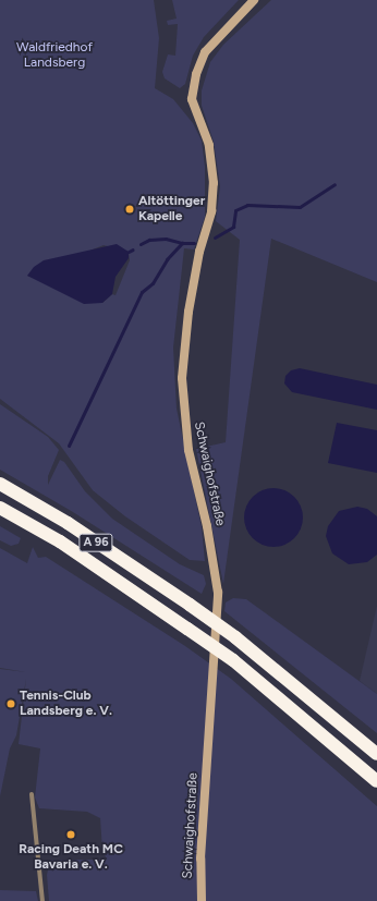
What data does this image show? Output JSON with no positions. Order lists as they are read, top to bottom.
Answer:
{
  "streets": {
    "highway": ["A 96"],
    "street": ["Schwaighofstraße"]
  },
  "parks": ["Waldfriedhof Landsberg"],
  "places": ["Altöttinger Kapelle", "Tennis-Club Landsberg e. V.", "Racing Death MC Bavaria e. V."]
}
